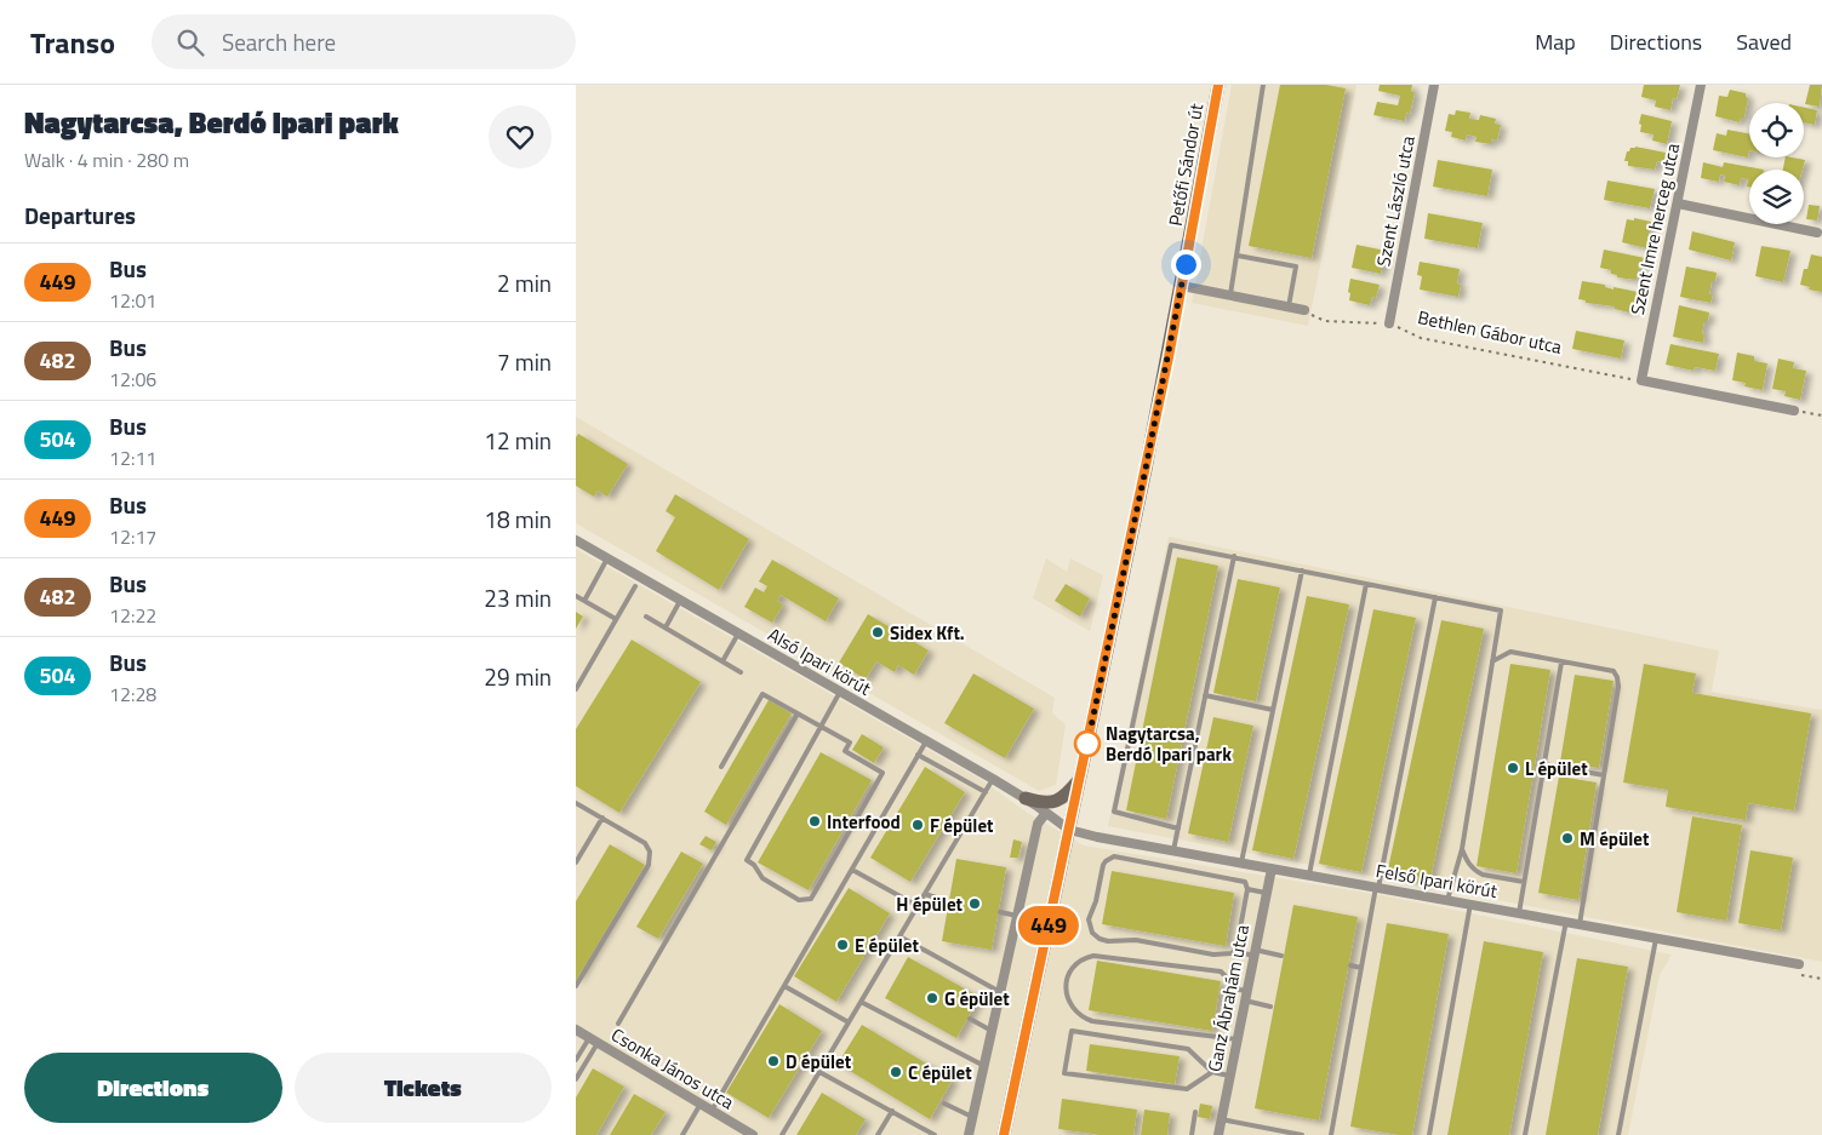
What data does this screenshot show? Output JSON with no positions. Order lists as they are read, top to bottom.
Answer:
{
  "streets": {
    "main road": ["Petőfi Sándor út"],
    "street": [
      "Szent László utca",
      "Szent Imre herceg utca",
      "Alsó Ipari körút",
      "Felső Ipari körút",
      "Ganz Ábrahám utca",
      "Csonka János utca"
    ],
    "path": ["Bethlen Gábor utca"]
  },
  "crossings": [
    ["Petőfi Sándor út", "Alsó Ipari körút"],
    ["Petőfi Sándor út", "Felső Ipari körút"],
    ["Szent László utca", "Bethlen Gábor utca"],
    ["Szent Imre herceg utca", "Bethlen Gábor utca"],
    ["Alsó Ipari körút", "Felső Ipari körút"],
    ["Felső Ipari körút", "Ganz Ábrahám utca"]
  ],
  "places": [
    "Sidex Kft.",
    "Nagytarcsa, Berdó Ipari park",
    "L épület",
    "Interfood",
    "F épület",
    "M épület",
    "H épület",
    "E épület",
    "G épület",
    "D épület",
    "C épület"
  ],
  "lines": ["bus line 449"],
  "page": {
    "header": "Transo",
    "search": "Search here",
    "nav": ["Map", "Directions", "Saved"],
    "heading": [
      ["Nagytarcsa, Berdó Ipari park", "Walk · 4 min · 280 m"],
      "Departures"
    ],
    "on_map": "449",
    "list": [
      {
        "mark": "449",
        "name": "Bus",
        "note": "12:01",
        "value": "2 min"
      },
      {
        "mark": "482",
        "name": "Bus",
        "note": "12:06",
        "value": "7 min"
      },
      {
        "mark": "504",
        "name": "Bus",
        "note": "12:11",
        "value": "12 min"
      },
      {
        "mark": "449",
        "name": "Bus",
        "note": "12:17",
        "value": "18 min"
      },
      {
        "mark": "482",
        "name": "Bus",
        "note": "12:22",
        "value": "23 min"
      },
      {
        "mark": "504",
        "name": "Bus",
        "note": "12:28",
        "value": "29 min"
      }
    ],
    "buttons": ["Directions", "Tickets"]
  }
}
